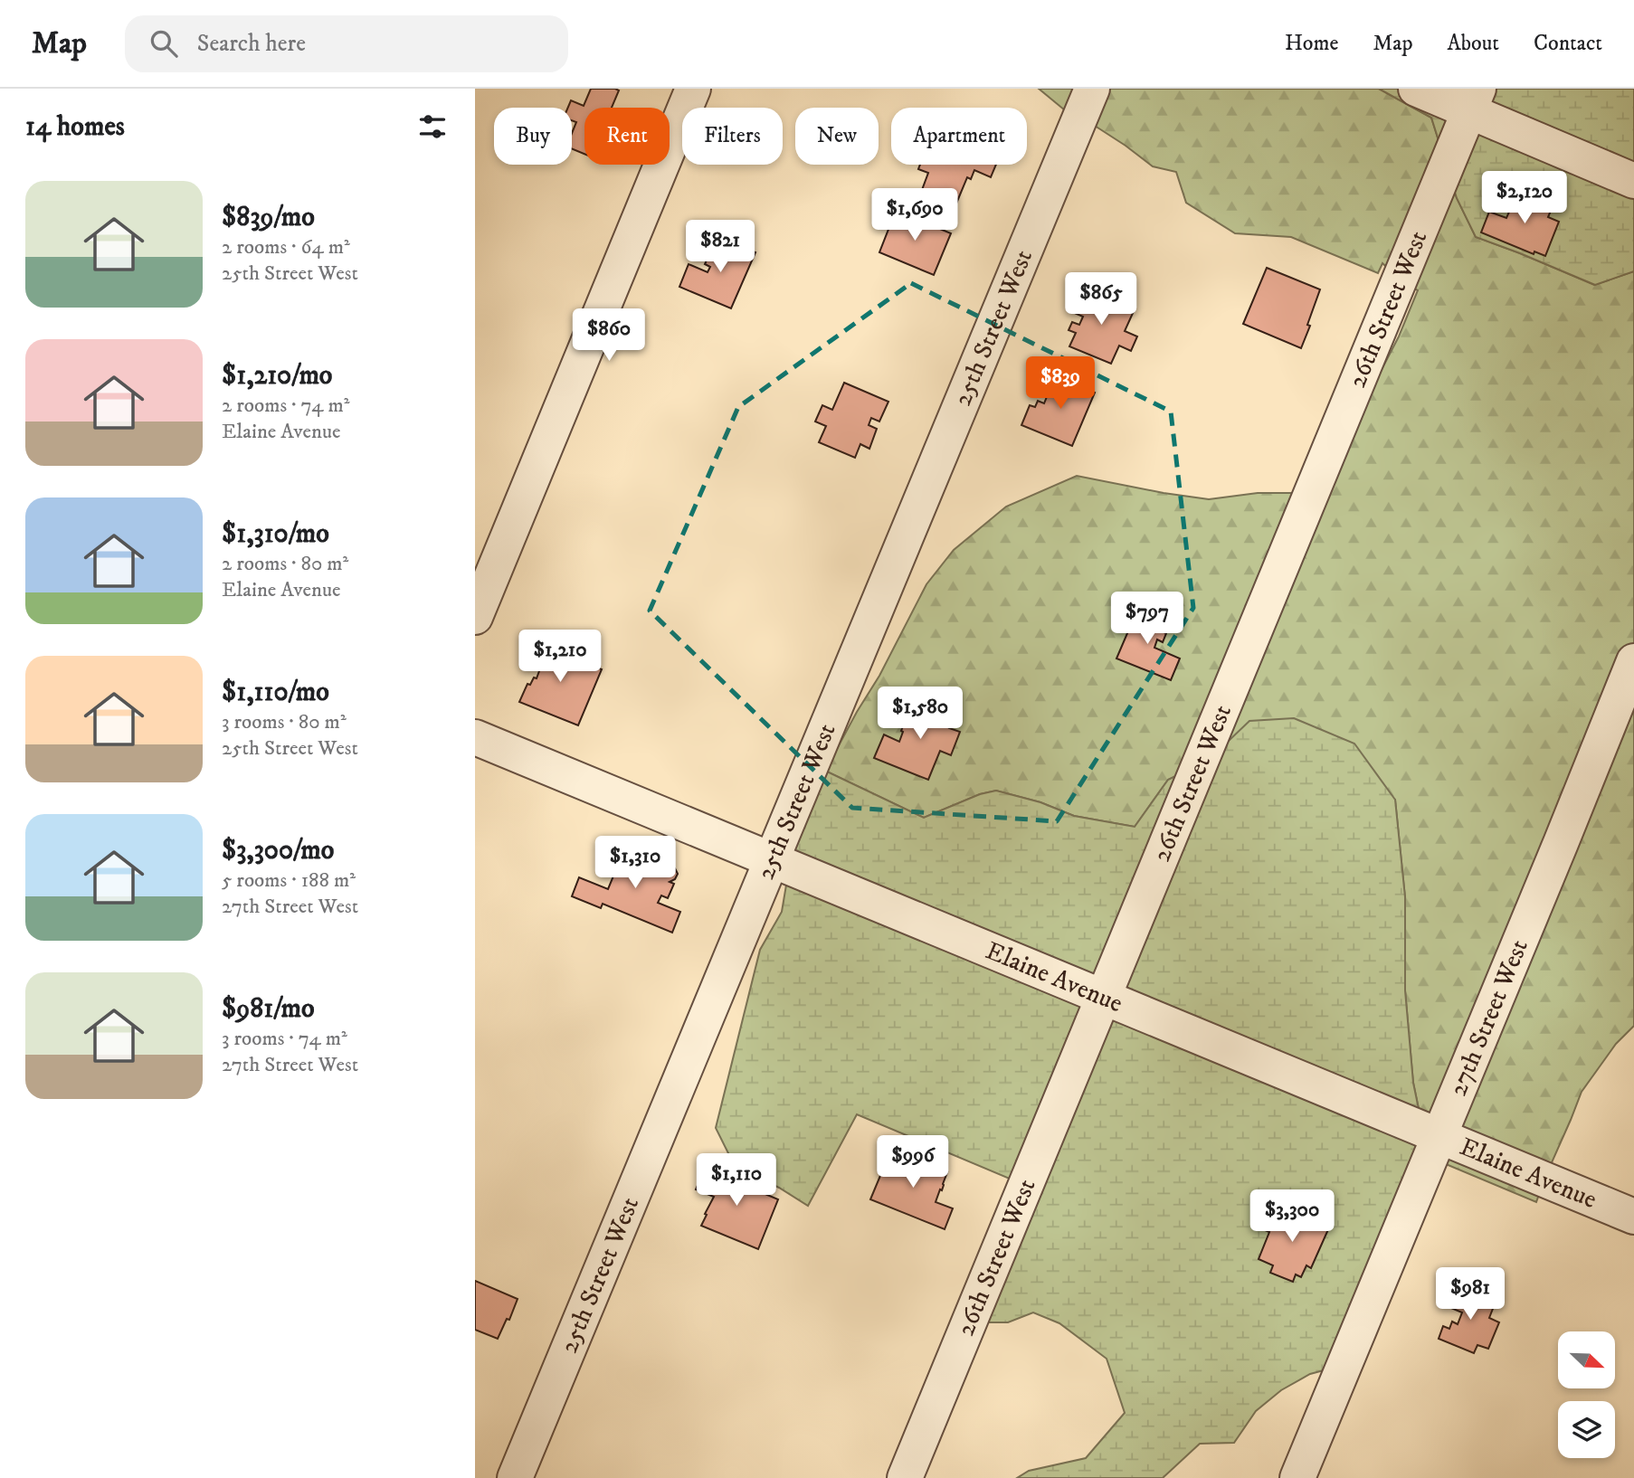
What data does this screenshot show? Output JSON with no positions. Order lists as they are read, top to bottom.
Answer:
{
  "streets": {
    "street": [
      "26th Street West",
      "25th Street West",
      "Elaine Avenue",
      "27th Street West"
    ]
  },
  "crossings": [
    ["26th Street West", "Elaine Avenue"],
    ["25th Street West", "Elaine Avenue"],
    ["Elaine Avenue", "27th Street West"]
  ],
  "north": "bottom right",
  "page": {
    "header": "Map",
    "search": "Search here",
    "nav": [
      "Home",
      "Map",
      "About",
      "Contact"
    ],
    "heading": "14 homes",
    "chip": [
      "Buy",
      "Rent",
      "Filters",
      "New",
      "Apartment"
    ],
    "list": [
      {
        "name": "$839/mo",
        "note": "2 rooms · 64 m² · 25th Street West"
      },
      {
        "name": "$1,210/mo",
        "note": "2 rooms · 74 m² · Elaine Avenue"
      },
      {
        "name": "$1,310/mo",
        "note": "2 rooms · 80 m² · Elaine Avenue"
      },
      {
        "name": "$1,110/mo",
        "note": "3 rooms · 80 m² · 25th Street West"
      },
      {
        "name": "$3,300/mo",
        "note": "5 rooms · 188 m² · 27th Street West"
      },
      {
        "name": "$981/mo",
        "note": "3 rooms · 74 m² · 27th Street West"
      }
    ],
    "price": [
      "$2,120",
      "$1,690",
      "$821",
      "$865",
      "$860",
      "$839",
      "$797",
      "$1,210",
      "$1,580",
      "$1,310",
      "$996",
      "$1,110",
      "$3,300",
      "$981"
    ]
  }
}
